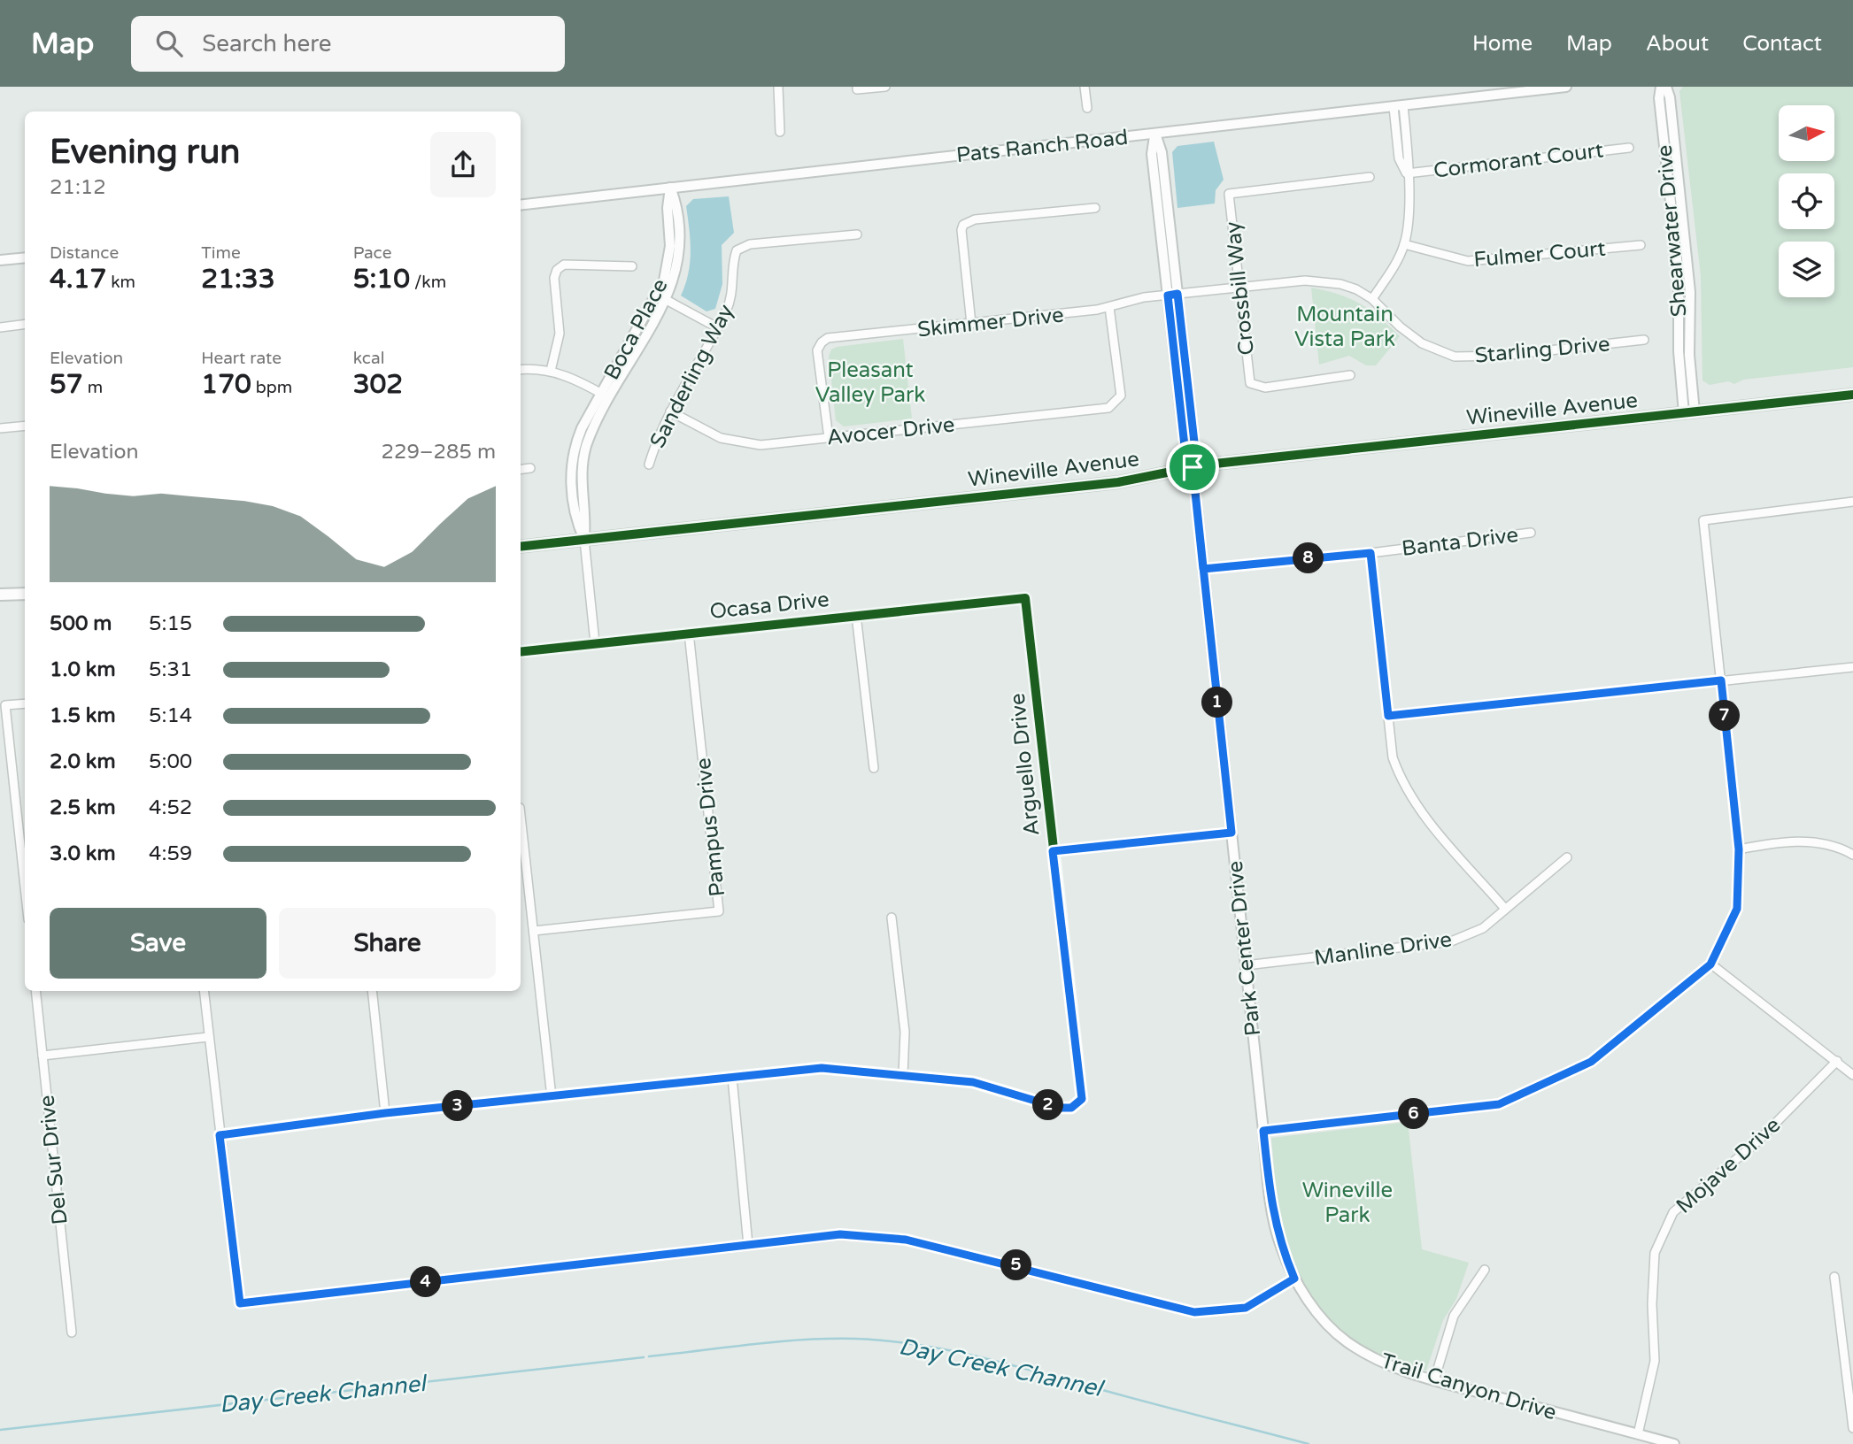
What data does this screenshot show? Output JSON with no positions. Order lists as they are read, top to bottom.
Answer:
{
  "streets": {
    "main road": ["Wineville Avenue"],
    "street": [
      "Pats Ranch Road",
      "Cormorant Court",
      "Shearwater Drive",
      "Fulmer Court",
      "Crossbill Way",
      "Skimmer Drive",
      "Boca Place",
      "Starling Drive",
      "Sanderling Way",
      "Avocer Drive",
      "Banta Drive",
      "Ocasa Drive",
      "Arguello Drive",
      "Pampus Drive",
      "Park Center Drive",
      "Manline Drive",
      "Del Sur Drive",
      "Mojave Drive",
      "Trail Canyon Drive"
    ]
  },
  "crossings": [
    ["Pats Ranch Road", "Boca Place"],
    ["Pats Ranch Road", "Park Center Drive"],
    ["Shearwater Drive", "Wineville Avenue"],
    ["Crossbill Way", "Starling Drive"],
    ["Skimmer Drive", "Starling Drive"],
    ["Skimmer Drive", "Avocer Drive"],
    ["Skimmer Drive", "Park Center Drive"],
    ["Boca Place", "Wineville Avenue"],
    ["Boca Place", "Ocasa Drive"],
    ["Starling Drive", "Park Center Drive"],
    ["Sanderling Way", "Avocer Drive"],
    ["Wineville Avenue", "Park Center Drive"],
    ["Banta Drive", "Park Center Drive"],
    ["Ocasa Drive", "Arguello Drive"],
    ["Ocasa Drive", "Pampus Drive"],
    ["Park Center Drive", "Manline Drive"],
    ["Park Center Drive", "Trail Canyon Drive"],
    ["Mojave Drive", "Trail Canyon Drive"]
  ],
  "water": ["Day Creek Channel"],
  "parks": ["Mountain Vista Park", "Pleasant Valley Park", "Wineville Park"],
  "north": "right",
  "page": {
    "header": "Map",
    "search": "Search here",
    "nav": [
      "Home",
      "Map",
      "About",
      "Contact"
    ],
    "heading": ["Evening run", "21:12"],
    "stats": [
      ["Distance", "4.17 km"],
      ["Time", "21:33"],
      ["Pace", "5:10 /km"],
      ["Elevation", "57 m"],
      ["Heart rate", "170 bpm"],
      ["kcal", "302"]
    ],
    "chart": ["Elevation", "229–285 m"],
    "pins": [
      "8",
      "1",
      "7",
      "2",
      "3",
      "6",
      "5",
      "4"
    ],
    "list": [
      {
        "name": "500 m",
        "note": "5:15"
      },
      {
        "name": "1.0 km",
        "note": "5:31"
      },
      {
        "name": "1.5 km",
        "note": "5:14"
      },
      {
        "name": "2.0 km",
        "note": "5:00"
      },
      {
        "name": "2.5 km",
        "note": "4:52"
      },
      {
        "name": "3.0 km",
        "note": "4:59"
      }
    ],
    "buttons": ["Save", "Share"]
  }
}
